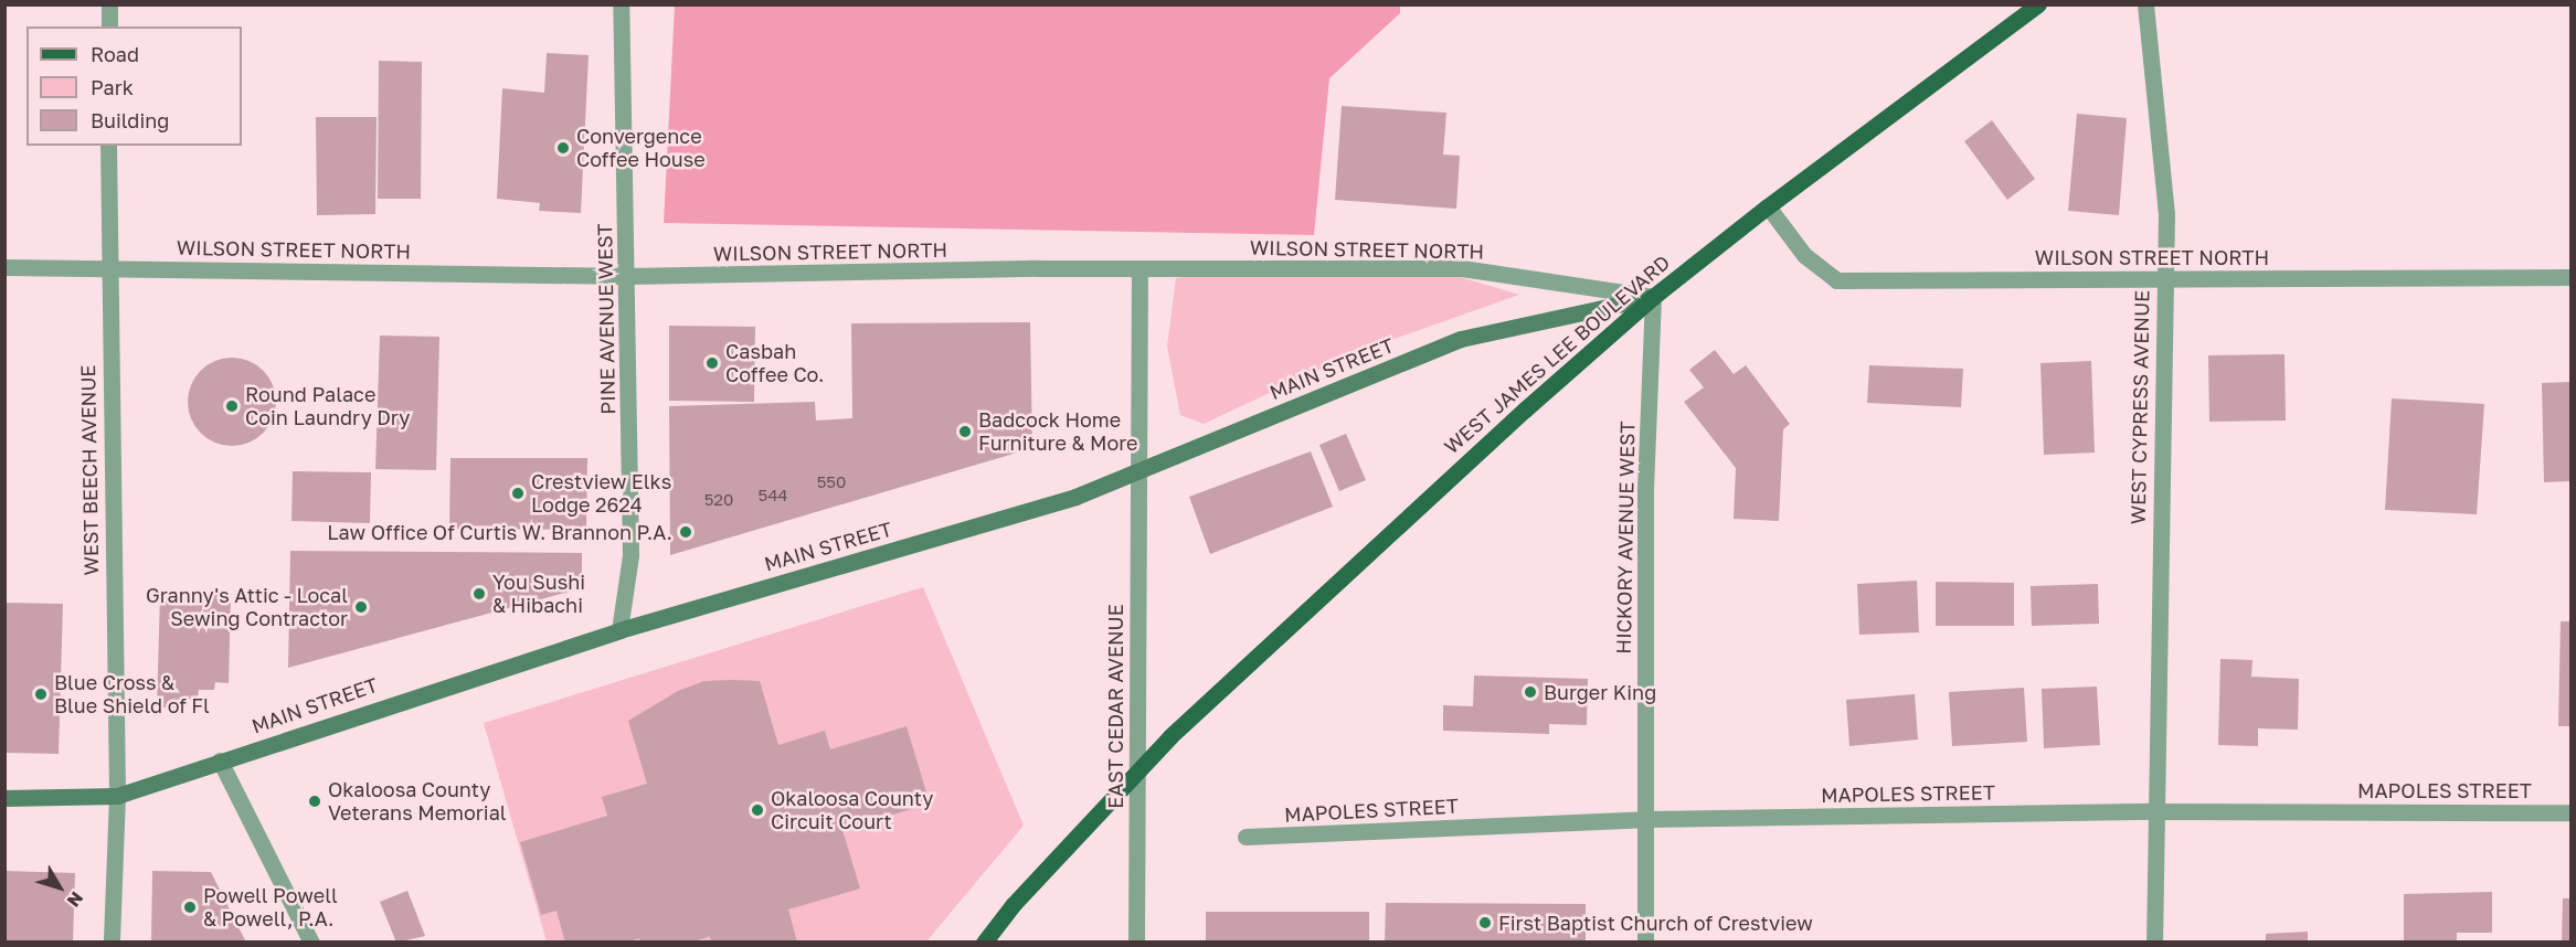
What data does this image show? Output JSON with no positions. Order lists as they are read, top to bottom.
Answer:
{
  "streets": {
    "main road": ["WEST JAMES LEE BOULEVARD"],
    "street": [
      "WILSON STREET NORTH",
      "PINE AVENUE WEST",
      "MAIN STREET",
      "WEST CYPRESS AVENUE",
      "WEST BEECH AVENUE",
      "HICKORY AVENUE WEST",
      "EAST CEDAR AVENUE",
      "MAPOLES STREET"
    ]
  },
  "crossings": [
    ["WILSON STREET NORTH", "PINE AVENUE WEST"],
    ["WILSON STREET NORTH", "WEST JAMES LEE BOULEVARD"],
    ["WILSON STREET NORTH", "MAIN STREET"],
    ["WILSON STREET NORTH", "WEST CYPRESS AVENUE"],
    ["WILSON STREET NORTH", "WEST BEECH AVENUE"],
    ["WILSON STREET NORTH", "HICKORY AVENUE WEST"],
    ["WILSON STREET NORTH", "EAST CEDAR AVENUE"],
    ["PINE AVENUE WEST", "MAIN STREET"],
    ["WEST JAMES LEE BOULEVARD", "MAIN STREET"],
    ["WEST JAMES LEE BOULEVARD", "HICKORY AVENUE WEST"],
    ["WEST JAMES LEE BOULEVARD", "EAST CEDAR AVENUE"],
    ["MAIN STREET", "WEST BEECH AVENUE"],
    ["MAIN STREET", "HICKORY AVENUE WEST"],
    ["MAIN STREET", "EAST CEDAR AVENUE"],
    ["WEST CYPRESS AVENUE", "MAPOLES STREET"],
    ["HICKORY AVENUE WEST", "MAPOLES STREET"]
  ],
  "places": [
    "Convergence Coffee House",
    "Casbah Coffee Co.",
    "Round Palace Coin Laundry Dry",
    "Badcock Home Furniture & More",
    "Crestview Elks Lodge 2624",
    "Law Office Of Curtis W. Brannon P.A.",
    "You Sushi & Hibachi",
    "Granny's Attic - Local Sewing Contractor",
    "Burger King",
    "Blue Cross & Blue Shield of Fl",
    "Okaloosa County Veterans Memorial",
    "Okaloosa County Circuit Court",
    "Powell Powell & Powell, P.A.",
    "First Baptist Church of Crestview"
  ],
  "house_numbers": ["550", "544", "520"],
  "legend": ["Road", "Park", "Building"],
  "north": "bottom right"
}
